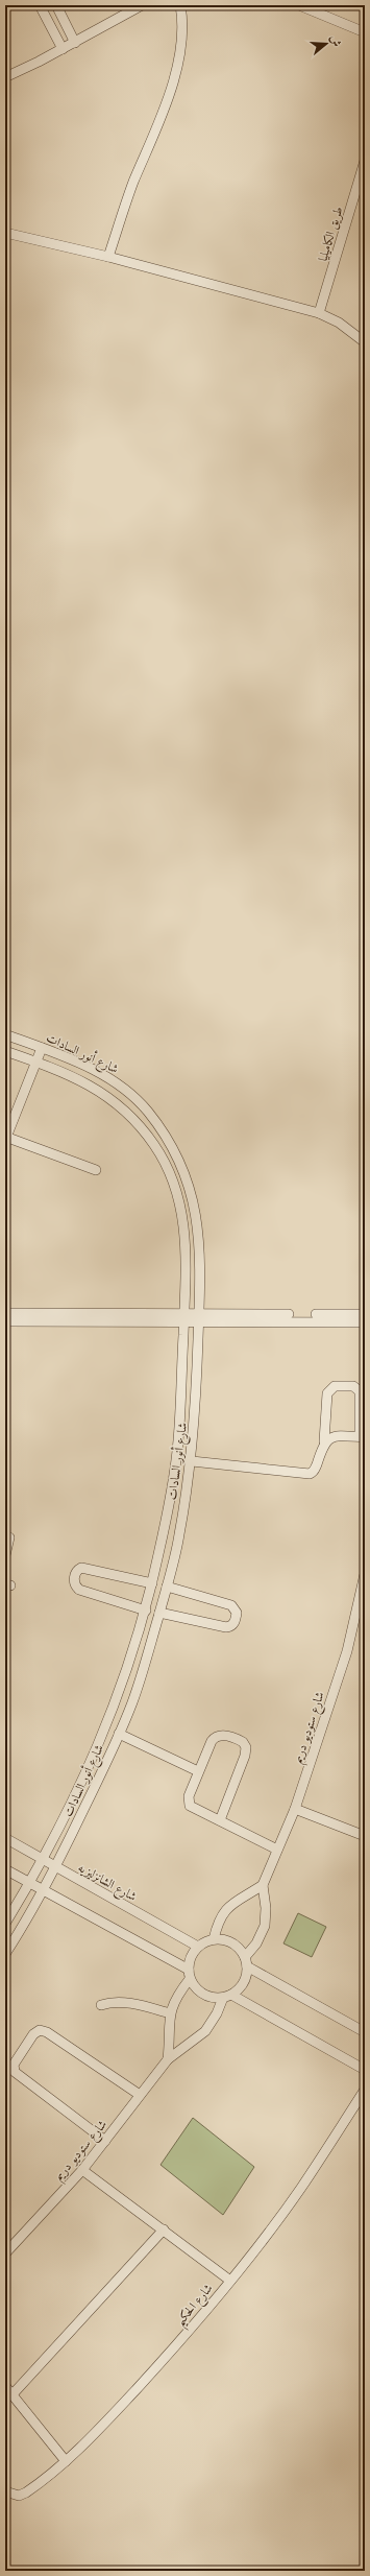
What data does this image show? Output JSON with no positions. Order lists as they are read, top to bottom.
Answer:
{
  "streets": {
    "street": [
      "طريق الكاميليا",
      "شارع أنور السادات",
      "شارع ستوديو دريم",
      "شارع الشانزليزيه",
      "شارع الحكيم"
    ]
  },
  "crossings": [
    ["شارع أنور السادات", "شارع الشانزليزيه"],
    ["شارع ستوديو دريم", "شارع الشانزليزيه"]
  ],
  "north": "right"
}
